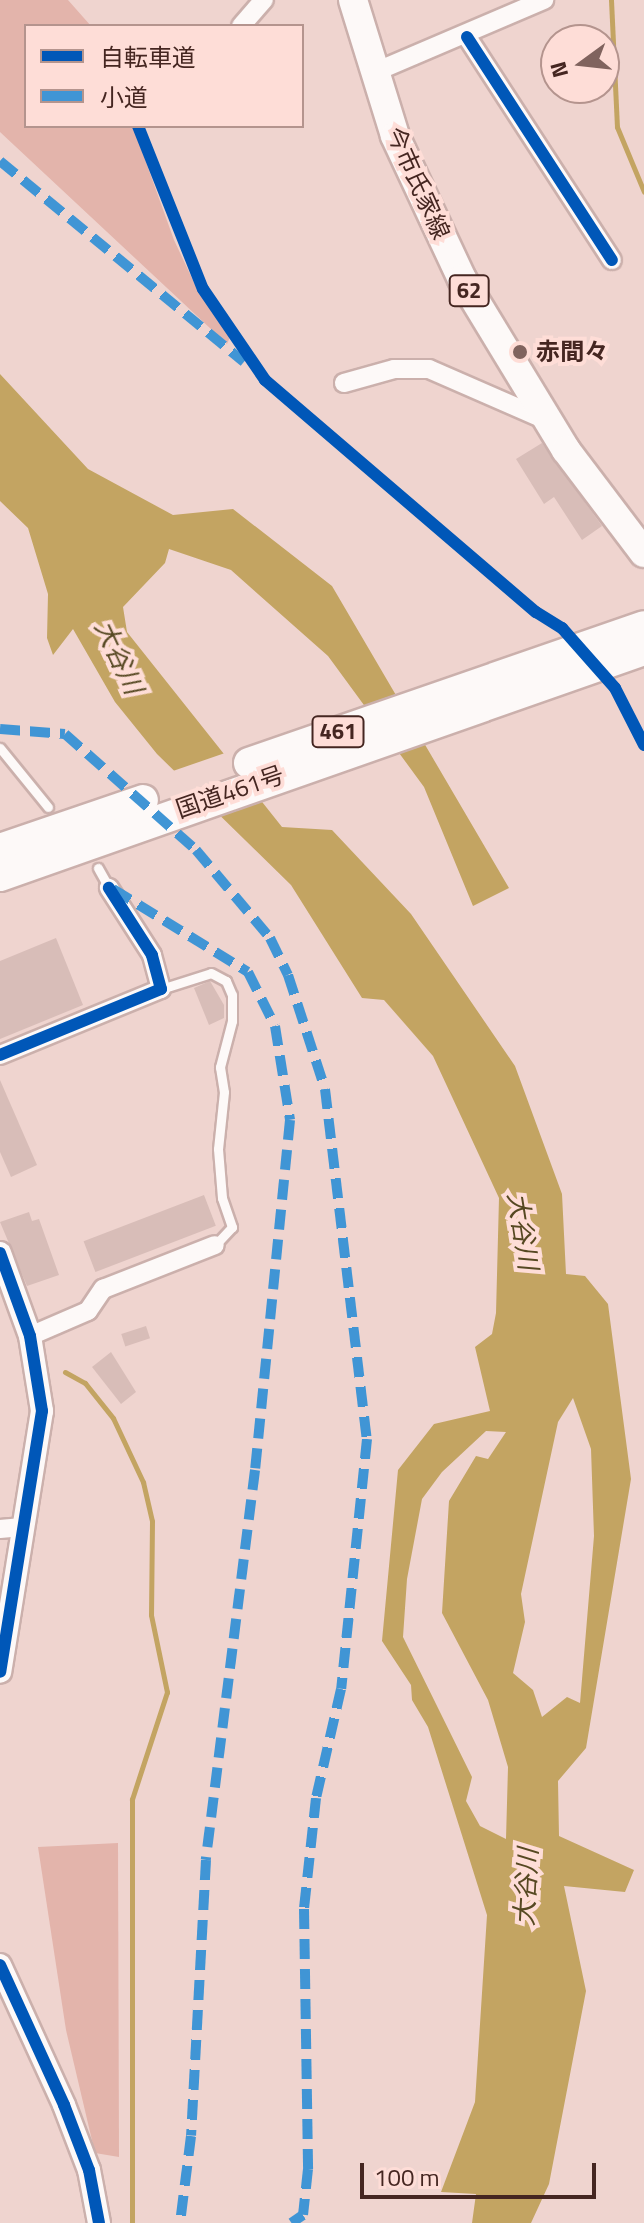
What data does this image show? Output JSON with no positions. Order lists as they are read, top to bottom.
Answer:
{
  "streets": {
    "highway": ["461", "国道461号"],
    "main road": ["今市氏家線", "62"]
  },
  "water": ["大谷川"],
  "places": ["赤間々"],
  "legend": ["自転車道", "小道"],
  "scale_bar": "100 m",
  "north": "left"
}
